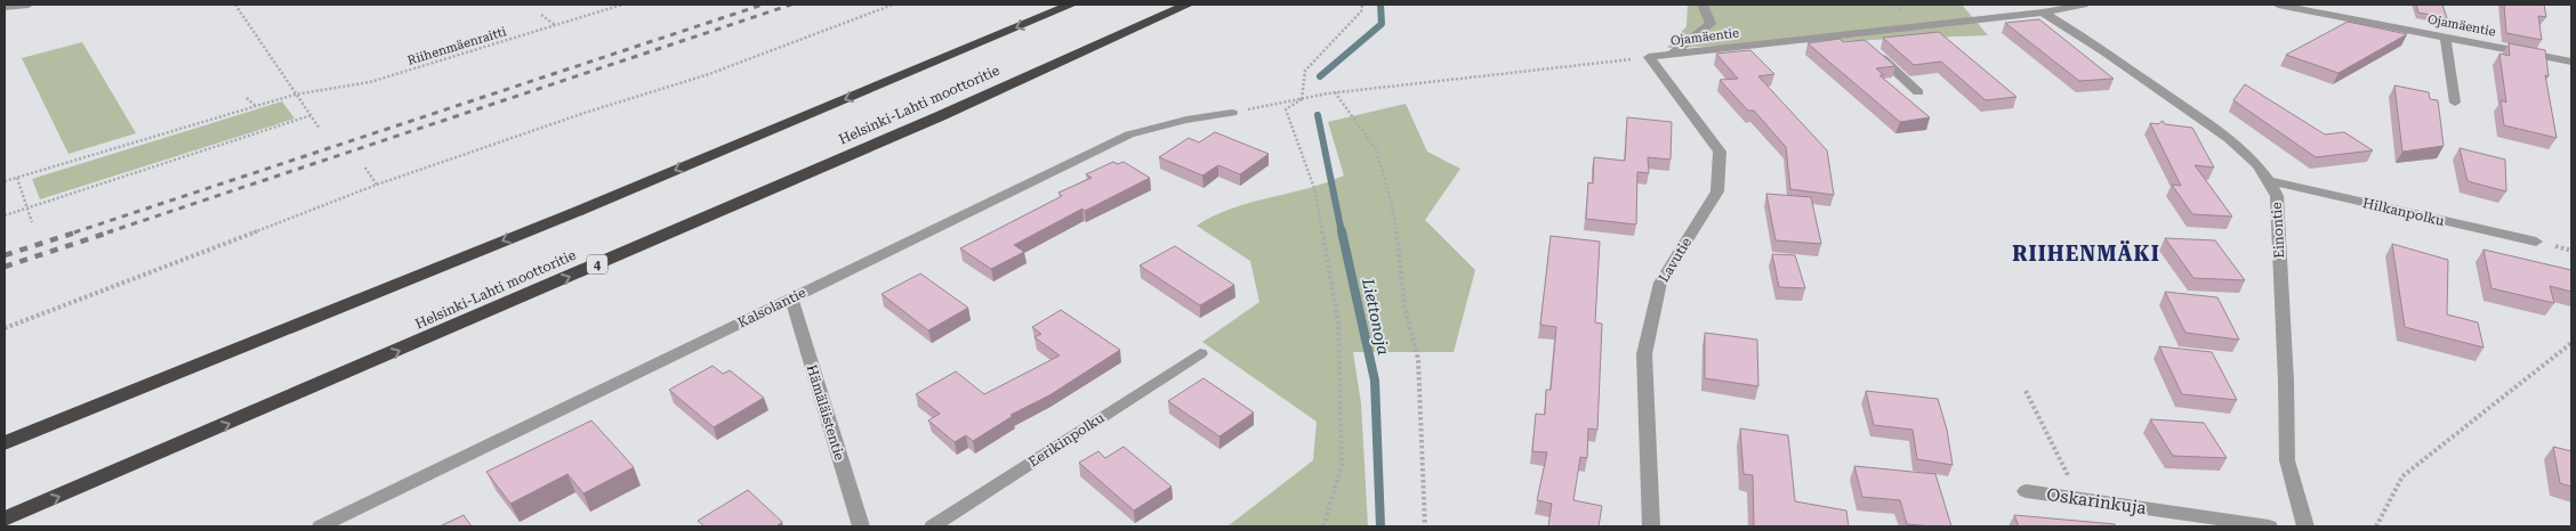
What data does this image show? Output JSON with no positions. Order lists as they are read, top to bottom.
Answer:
{
  "streets": {
    "highway": ["Helsinki-Lahti moottoritie", "4"],
    "street": [
      "Ojamäentie",
      "Hilkanpolku",
      "Einontie",
      "Lavutie",
      "Kalsolantie",
      "Hämäläistentie",
      "Eerikinpolku",
      "Oskarinkuja"
    ],
    "path": ["Riihenmäenraitti"]
  },
  "crossings": [
    ["Ojamäentie", "Einontie"],
    ["Ojamäentie", "Lavutie"],
    ["Hilkanpolku", "Einontie"],
    ["Kalsolantie", "Hämäläistentie"]
  ],
  "districts": ["RIIHENMÄKI"],
  "water": ["Liettonoja"]
}
